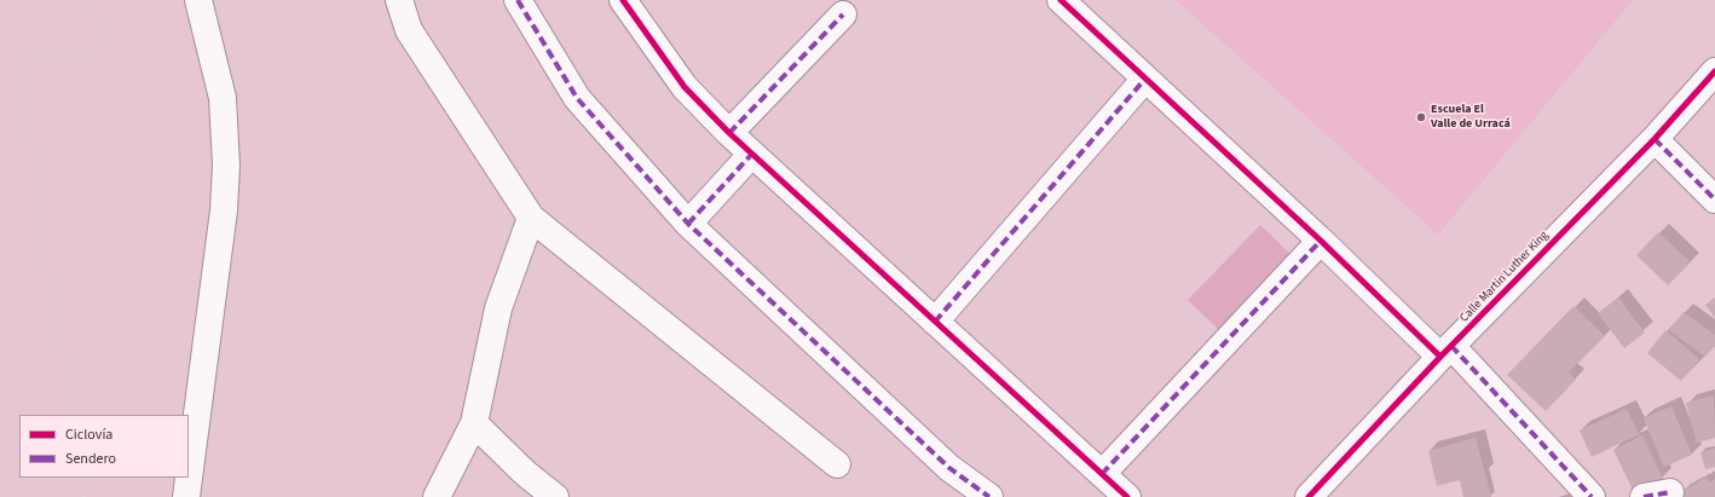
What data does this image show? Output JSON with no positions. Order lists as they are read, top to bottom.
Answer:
{
  "streets": {
    "street": ["Calle Martin Luther King"]
  },
  "places": ["Escuela El Valle de Urracá"],
  "legend": ["Ciclovía", "Sendero"]
}
